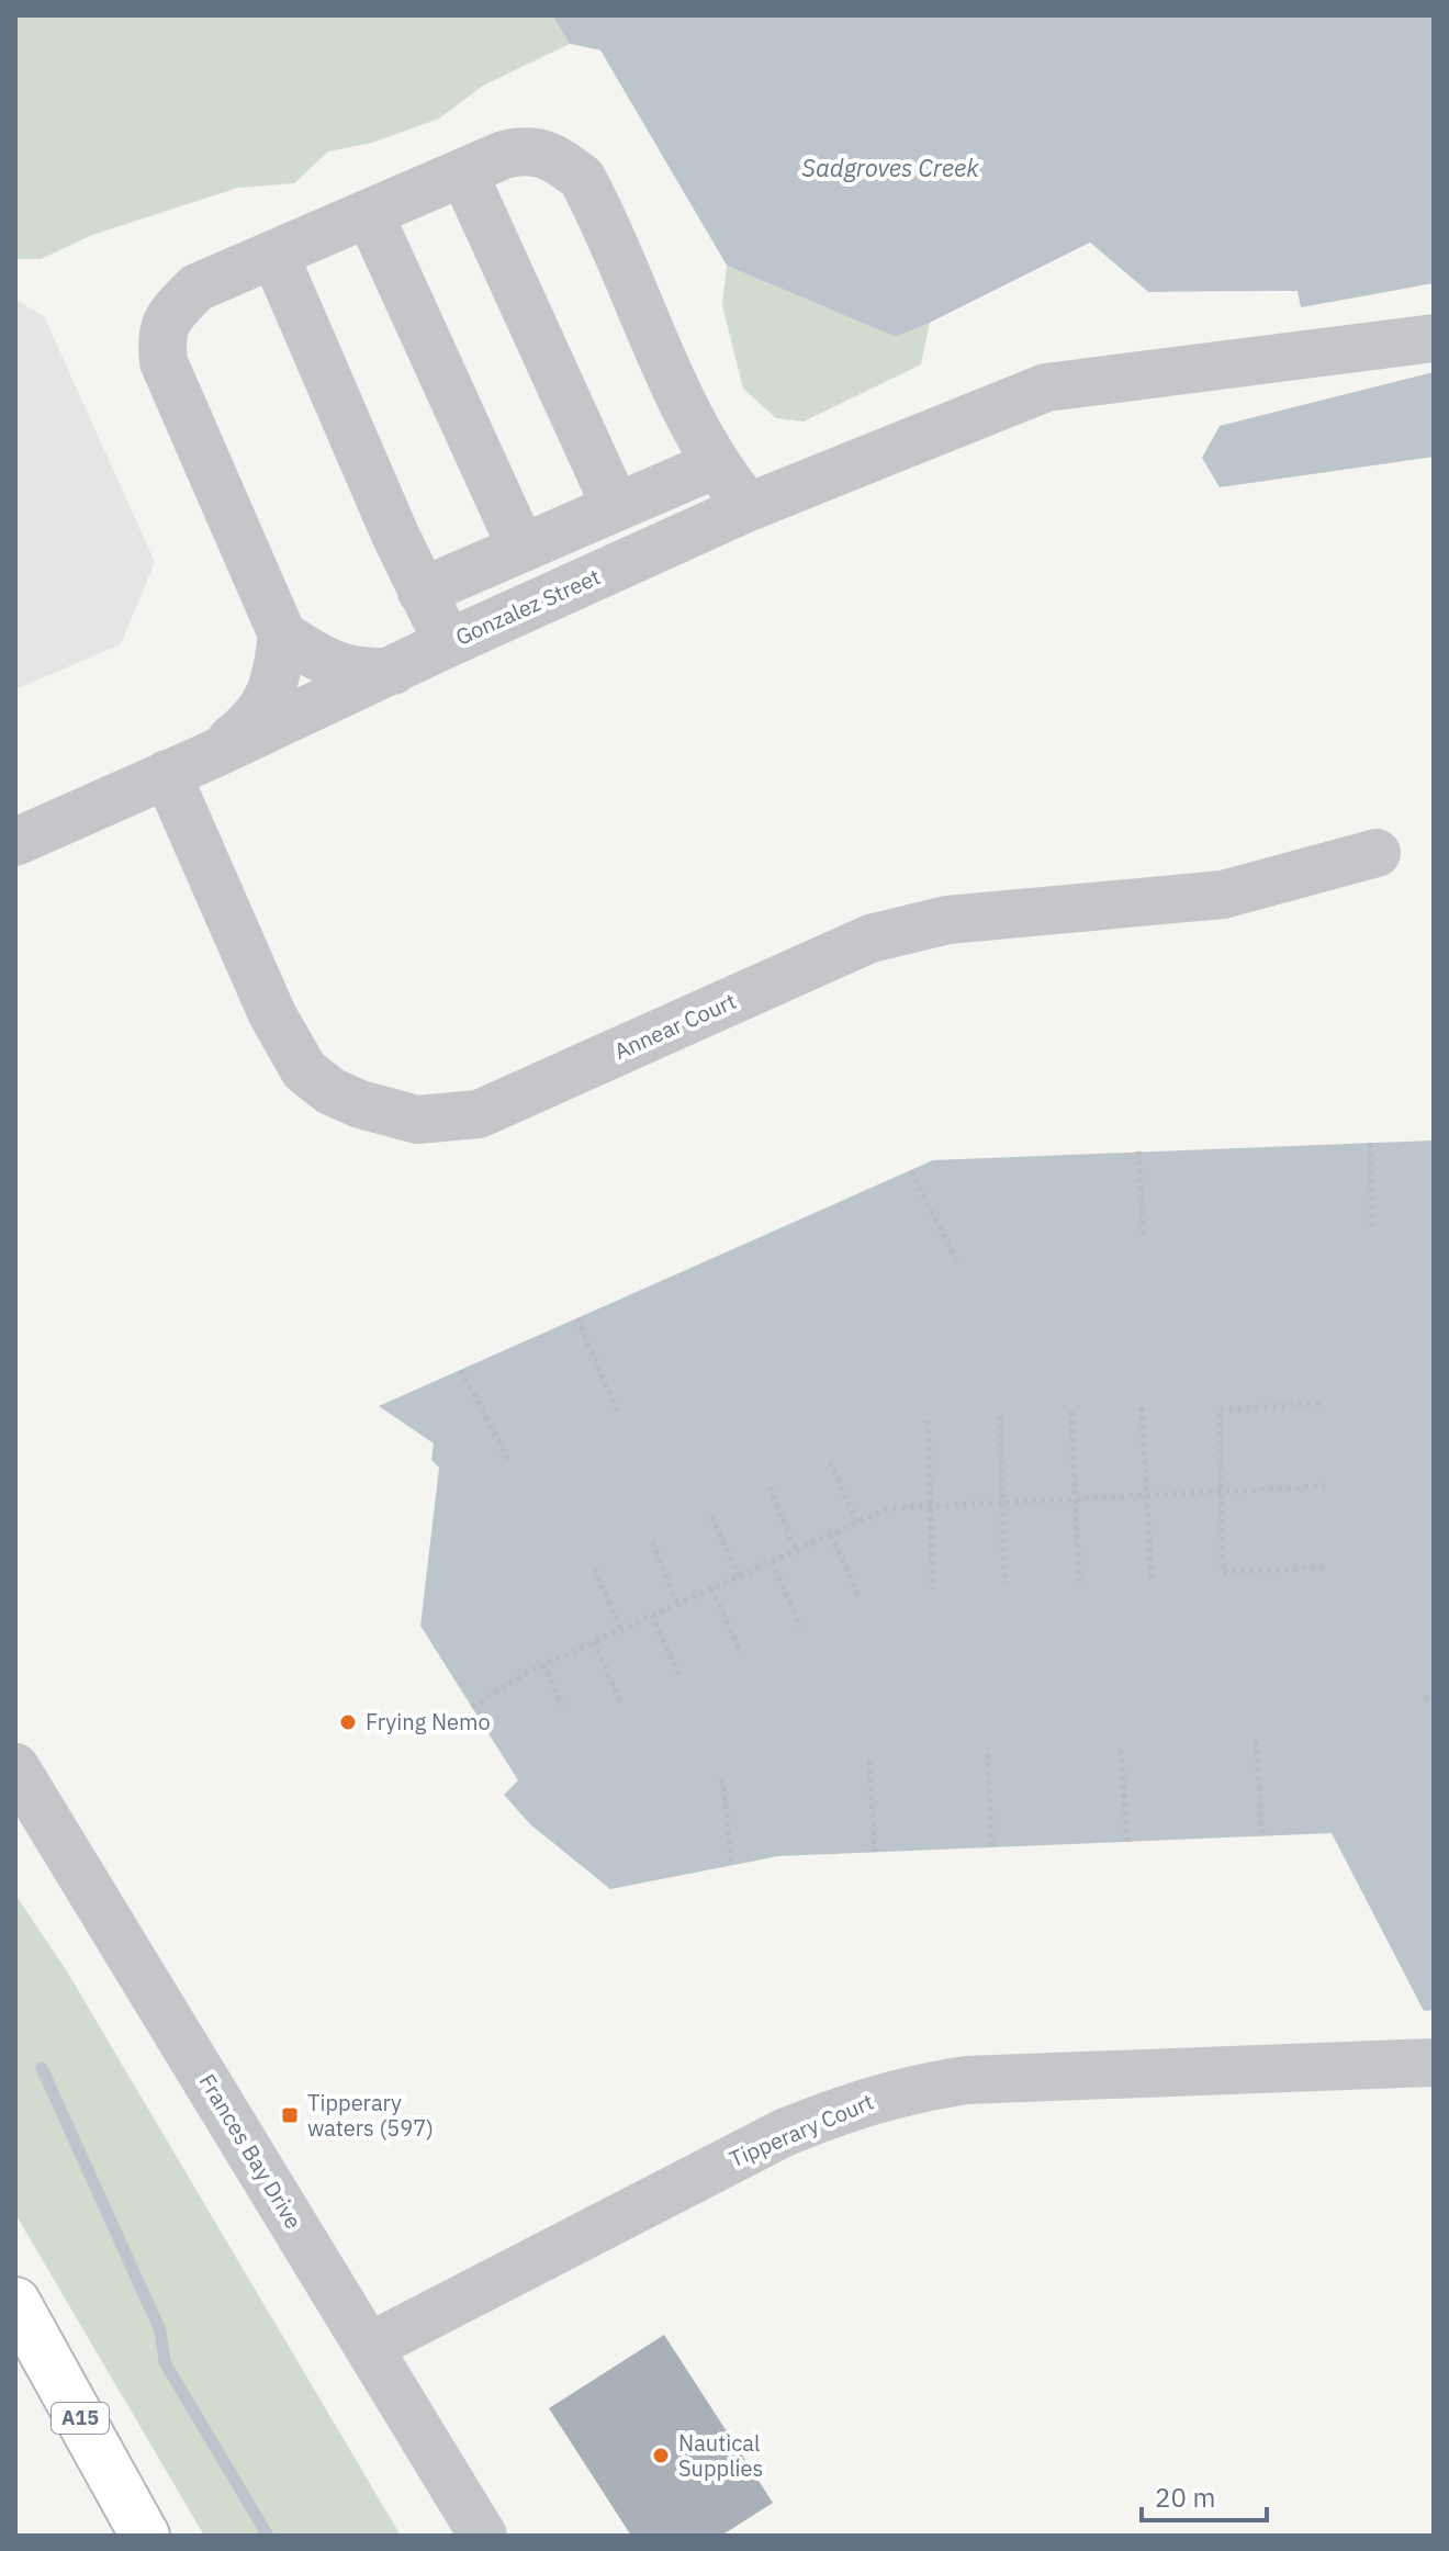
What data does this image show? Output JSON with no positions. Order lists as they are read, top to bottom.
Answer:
{
  "streets": {
    "main road": ["A15"],
    "street": [
      "Gonzalez Street",
      "Annear Court",
      "Tipperary Court",
      "Frances Bay Drive"
    ]
  },
  "crossings": [
    ["Gonzalez Street", "Annear Court"],
    ["Tipperary Court", "Frances Bay Drive"]
  ],
  "water": ["Sadgroves Creek"],
  "places": {
    "other": ["Frying Nemo", "Nautical Supplies"],
    "transit": ["Tipperary waters (597)"]
  },
  "scale_bar": "20 m"
}
